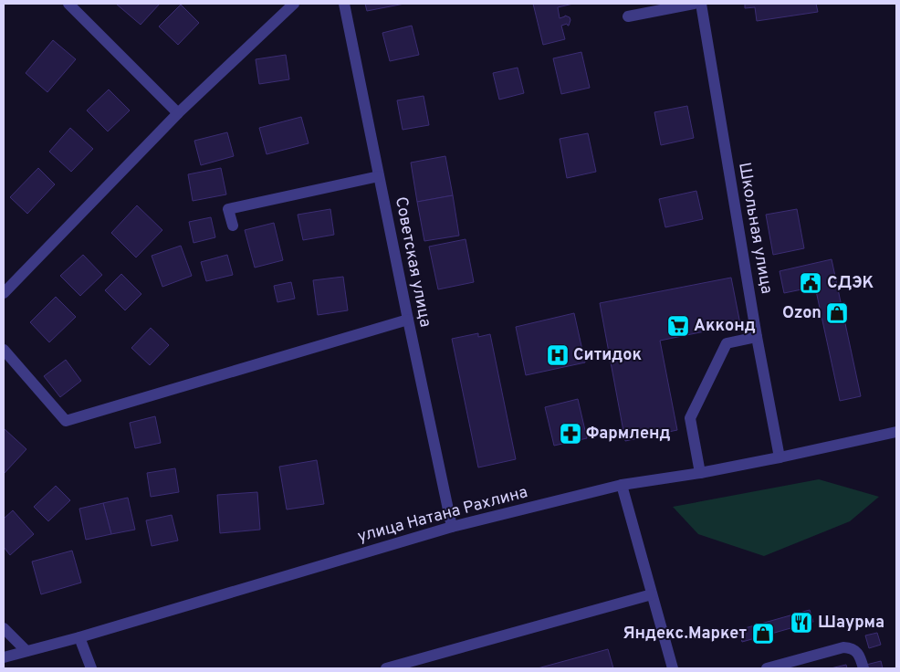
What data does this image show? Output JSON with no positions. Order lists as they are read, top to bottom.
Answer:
{
  "streets": {
    "street": ["Школьная улица", "Советская улица", "улица Натана Рахлина"]
  },
  "crossings": [
    ["Школьная улица", "улица Натана Рахлина"],
    ["Советская улица", "улица Натана Рахлина"]
  ],
  "places": {
    "public building": ["СДЭК"],
    "shop": ["Ozon", "Яндекс.Маркет"],
    "supermarket": ["Акконд"],
    "hospital": ["Ситидок"],
    "pharmacy": ["Фармленд"],
    "restaurant": ["Шаурма"]
  }
}
